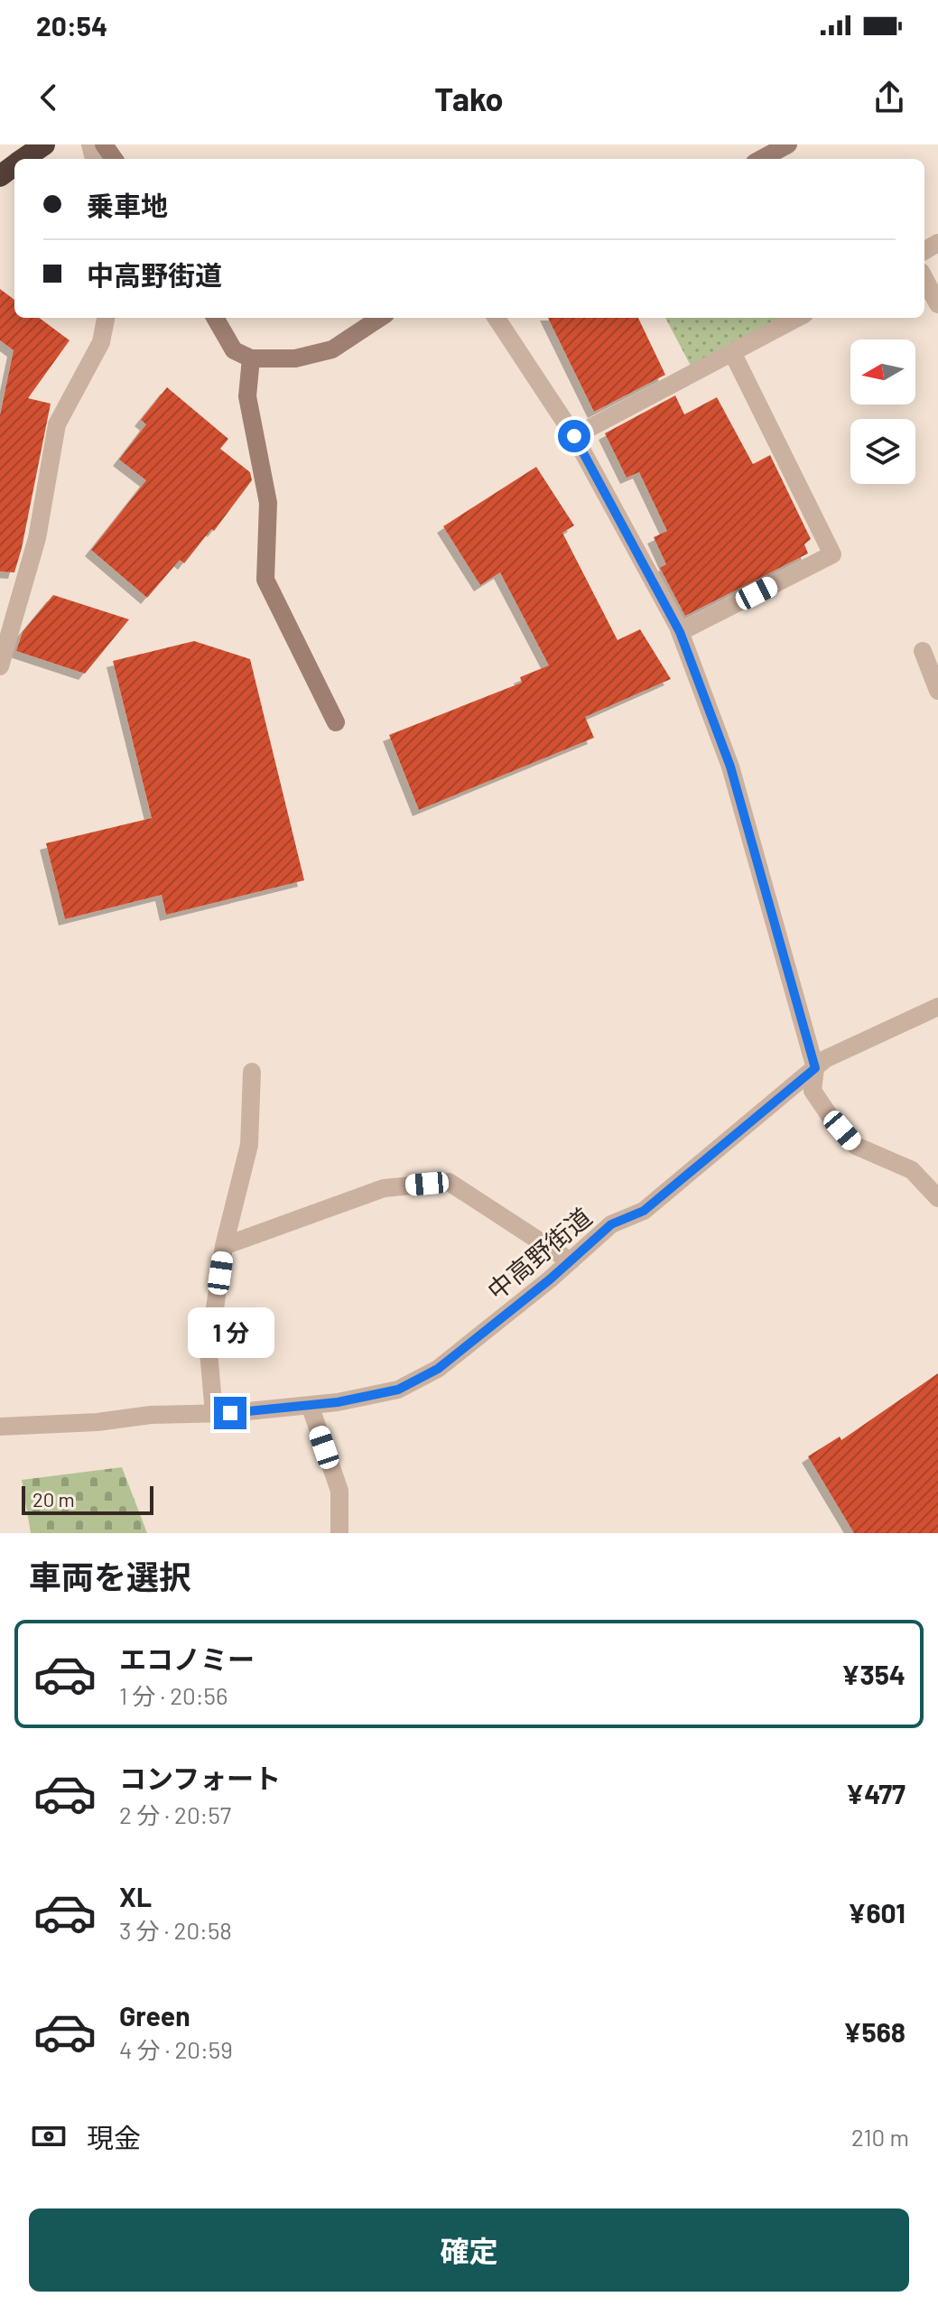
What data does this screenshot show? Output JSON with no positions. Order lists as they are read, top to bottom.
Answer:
{
  "streets": {
    "street": ["中高野街道"]
  },
  "scale_bar": "20 m",
  "north": "left",
  "page": {
    "status": "20:54",
    "header": "Tako",
    "banner": ["乗車地", "中高野街道"],
    "bubble": "1 分",
    "scale": "20 m",
    "heading": "車両を選択",
    "list": [
      {
        "name": "エコノミー",
        "note": "1 分 · 20:56",
        "value": "¥354"
      },
      {
        "name": "コンフォート",
        "note": "2 分 · 20:57",
        "value": "¥477"
      },
      {
        "name": "XL",
        "note": "3 分 · 20:58",
        "value": "¥601"
      },
      {
        "name": "Green",
        "note": "4 分 · 20:59",
        "value": "¥568"
      }
    ],
    "pay": ["現金", "210 m"],
    "buttons": "確定"
  }
}
